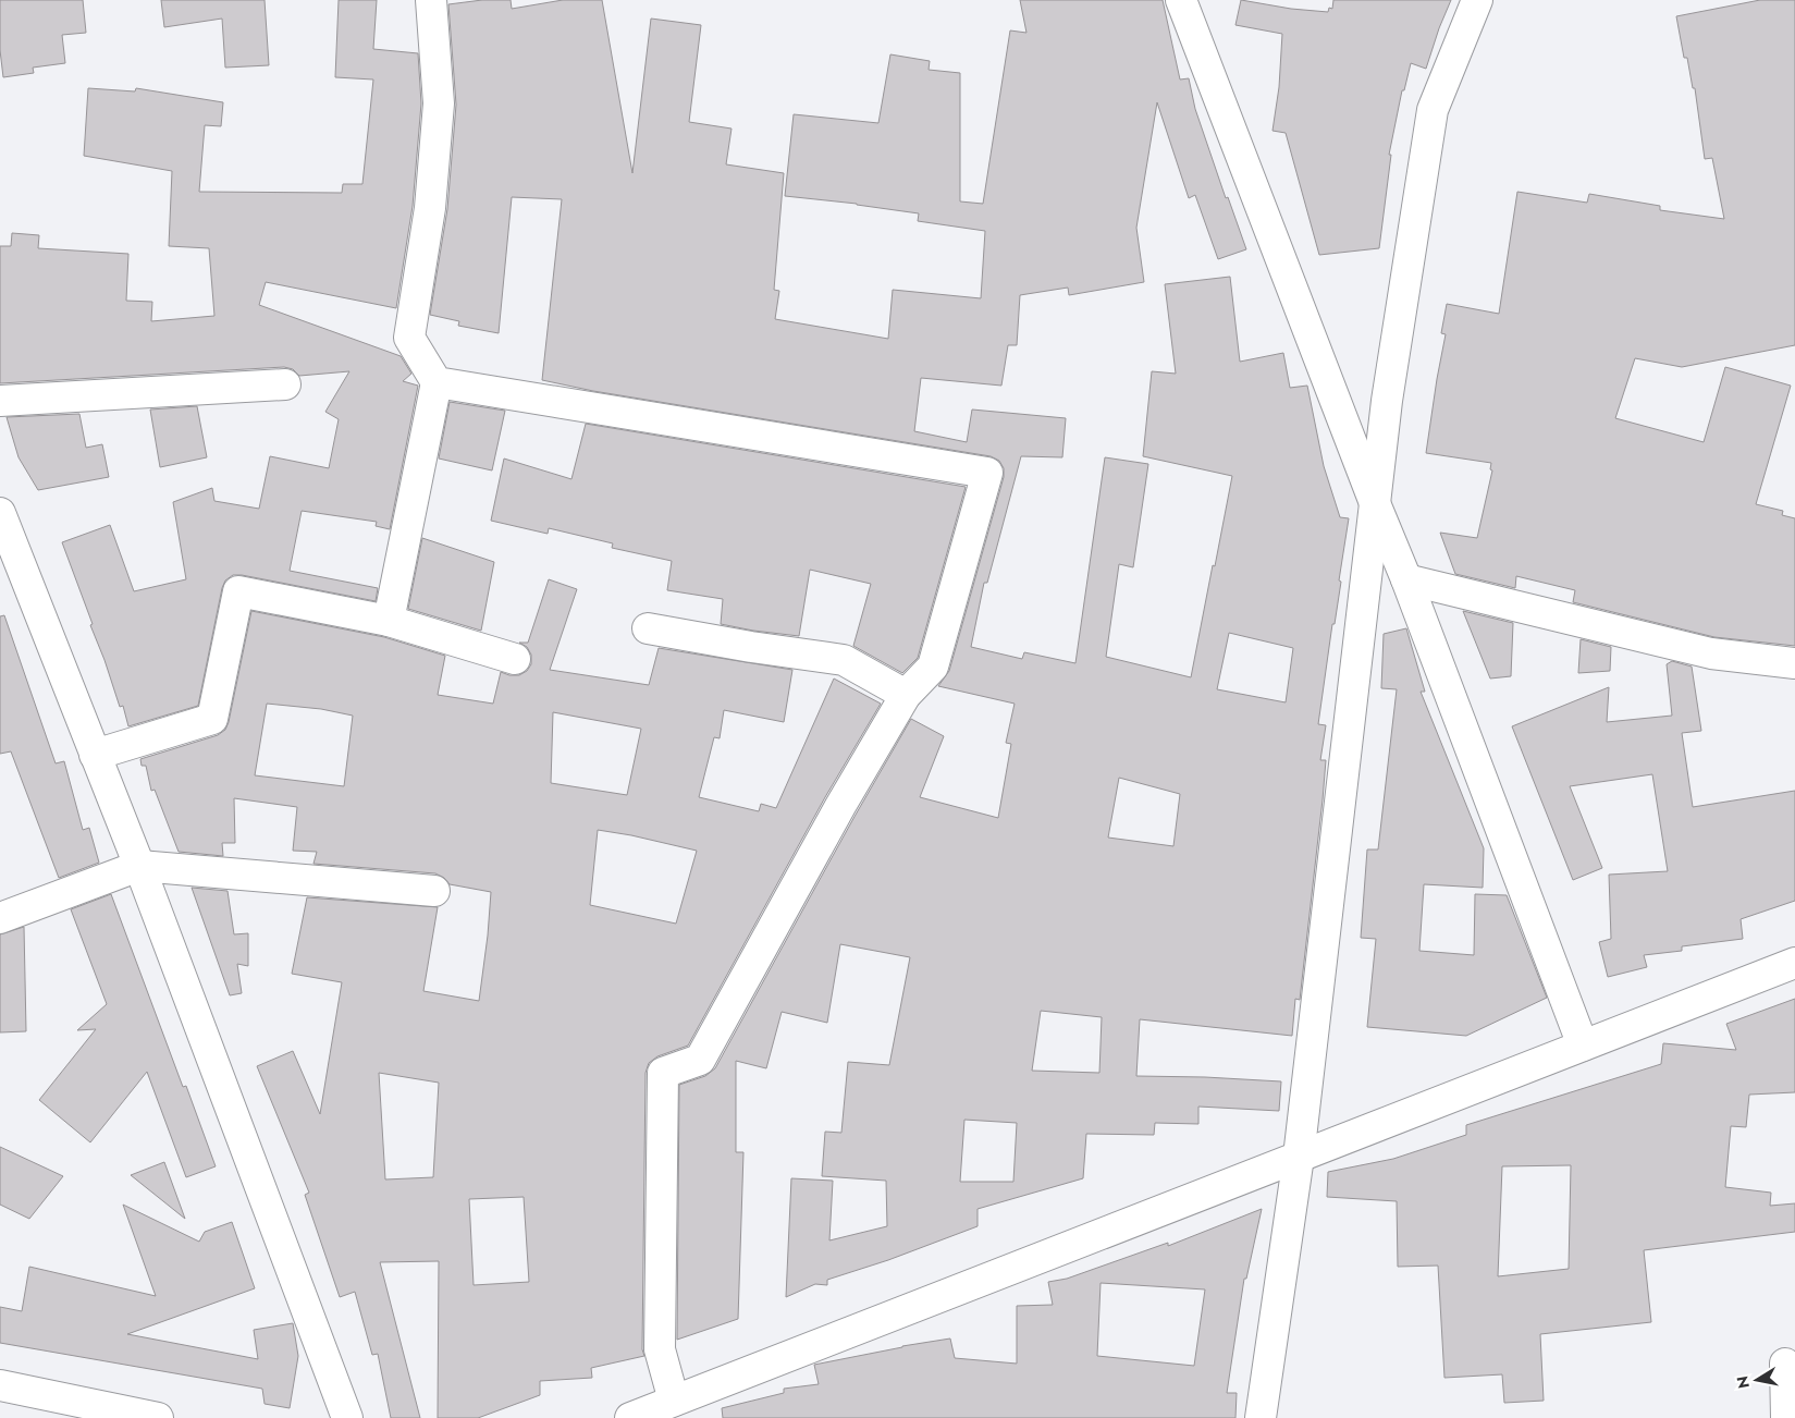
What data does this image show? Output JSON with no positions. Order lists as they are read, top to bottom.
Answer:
{
  "north": "left"
}
